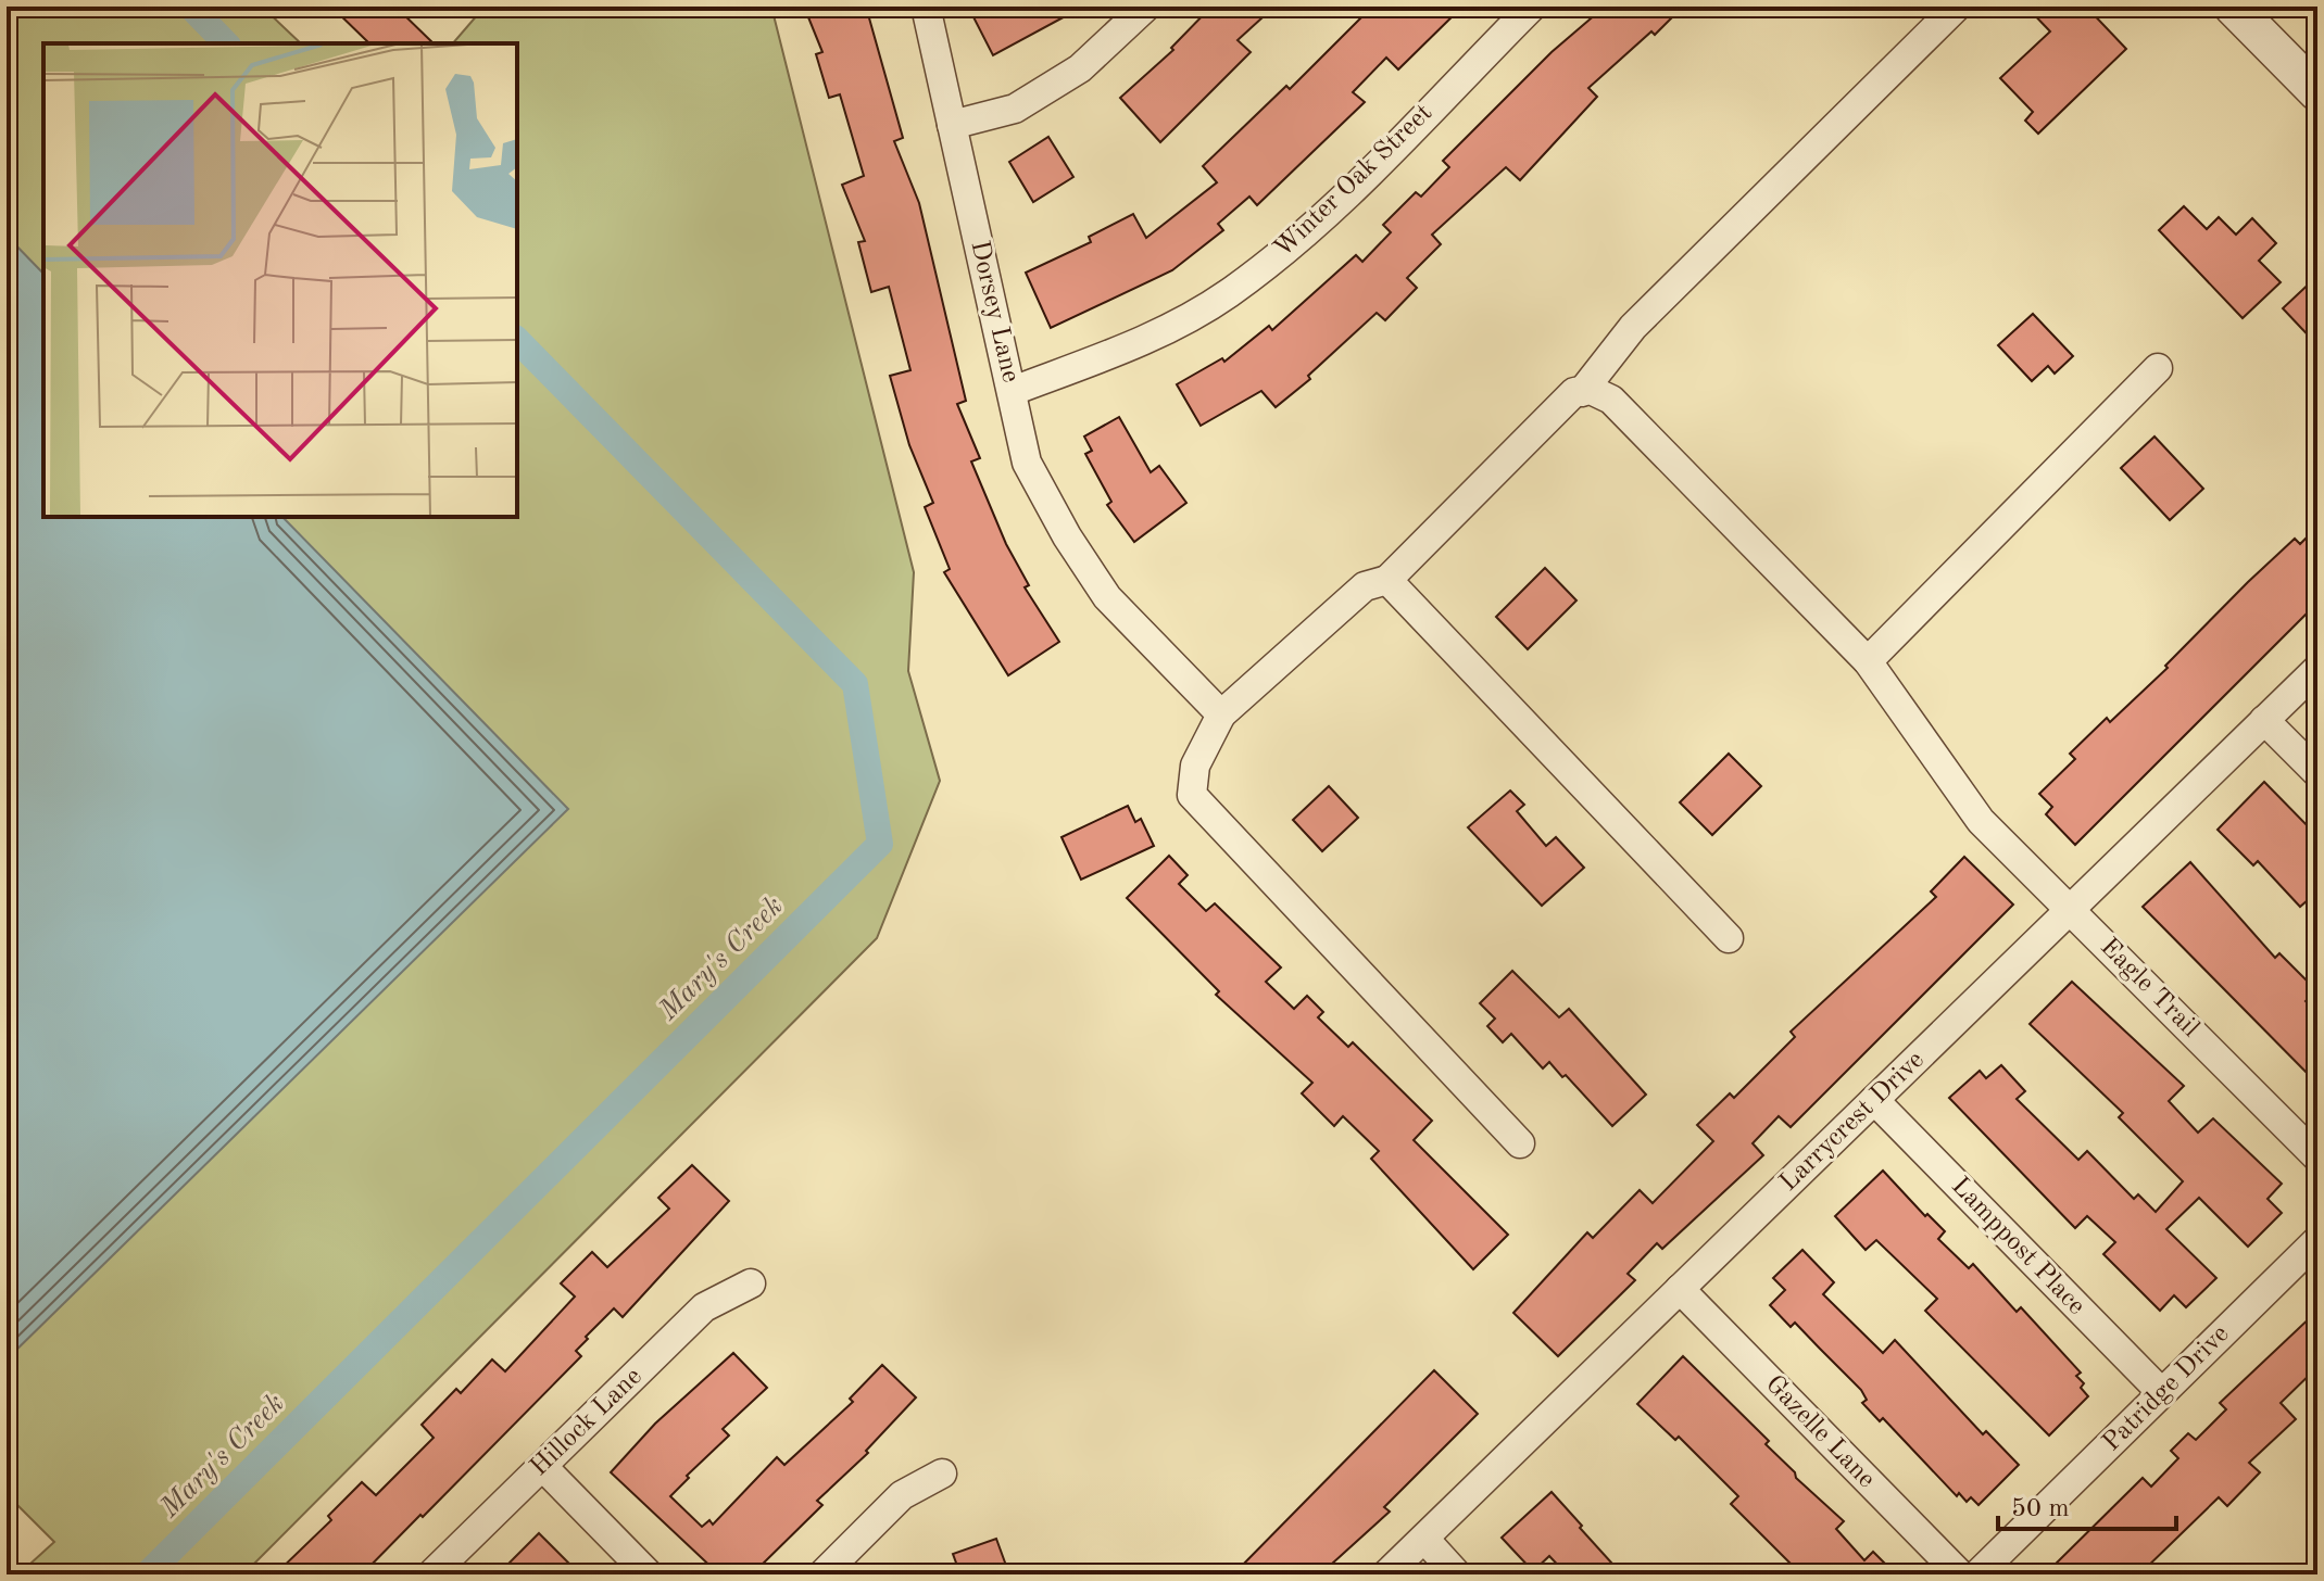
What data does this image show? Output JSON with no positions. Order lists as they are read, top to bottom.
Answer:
{
  "streets": {
    "street": [
      "Winter Oak Street",
      "Dorsey Lane",
      "Eagle Trail",
      "Larrycrest Drive",
      "Lamppost Place",
      "Patridge Drive",
      "Hillock Lane",
      "Gazelle Lane"
    ]
  },
  "crossings": [
    ["Winter Oak Street", "Dorsey Lane"],
    ["Eagle Trail", "Larrycrest Drive"],
    ["Larrycrest Drive", "Lamppost Place"],
    ["Larrycrest Drive", "Gazelle Lane"],
    ["Lamppost Place", "Patridge Drive"]
  ],
  "water": ["Mary's Creek"],
  "scale_bar": "50 m"
}
